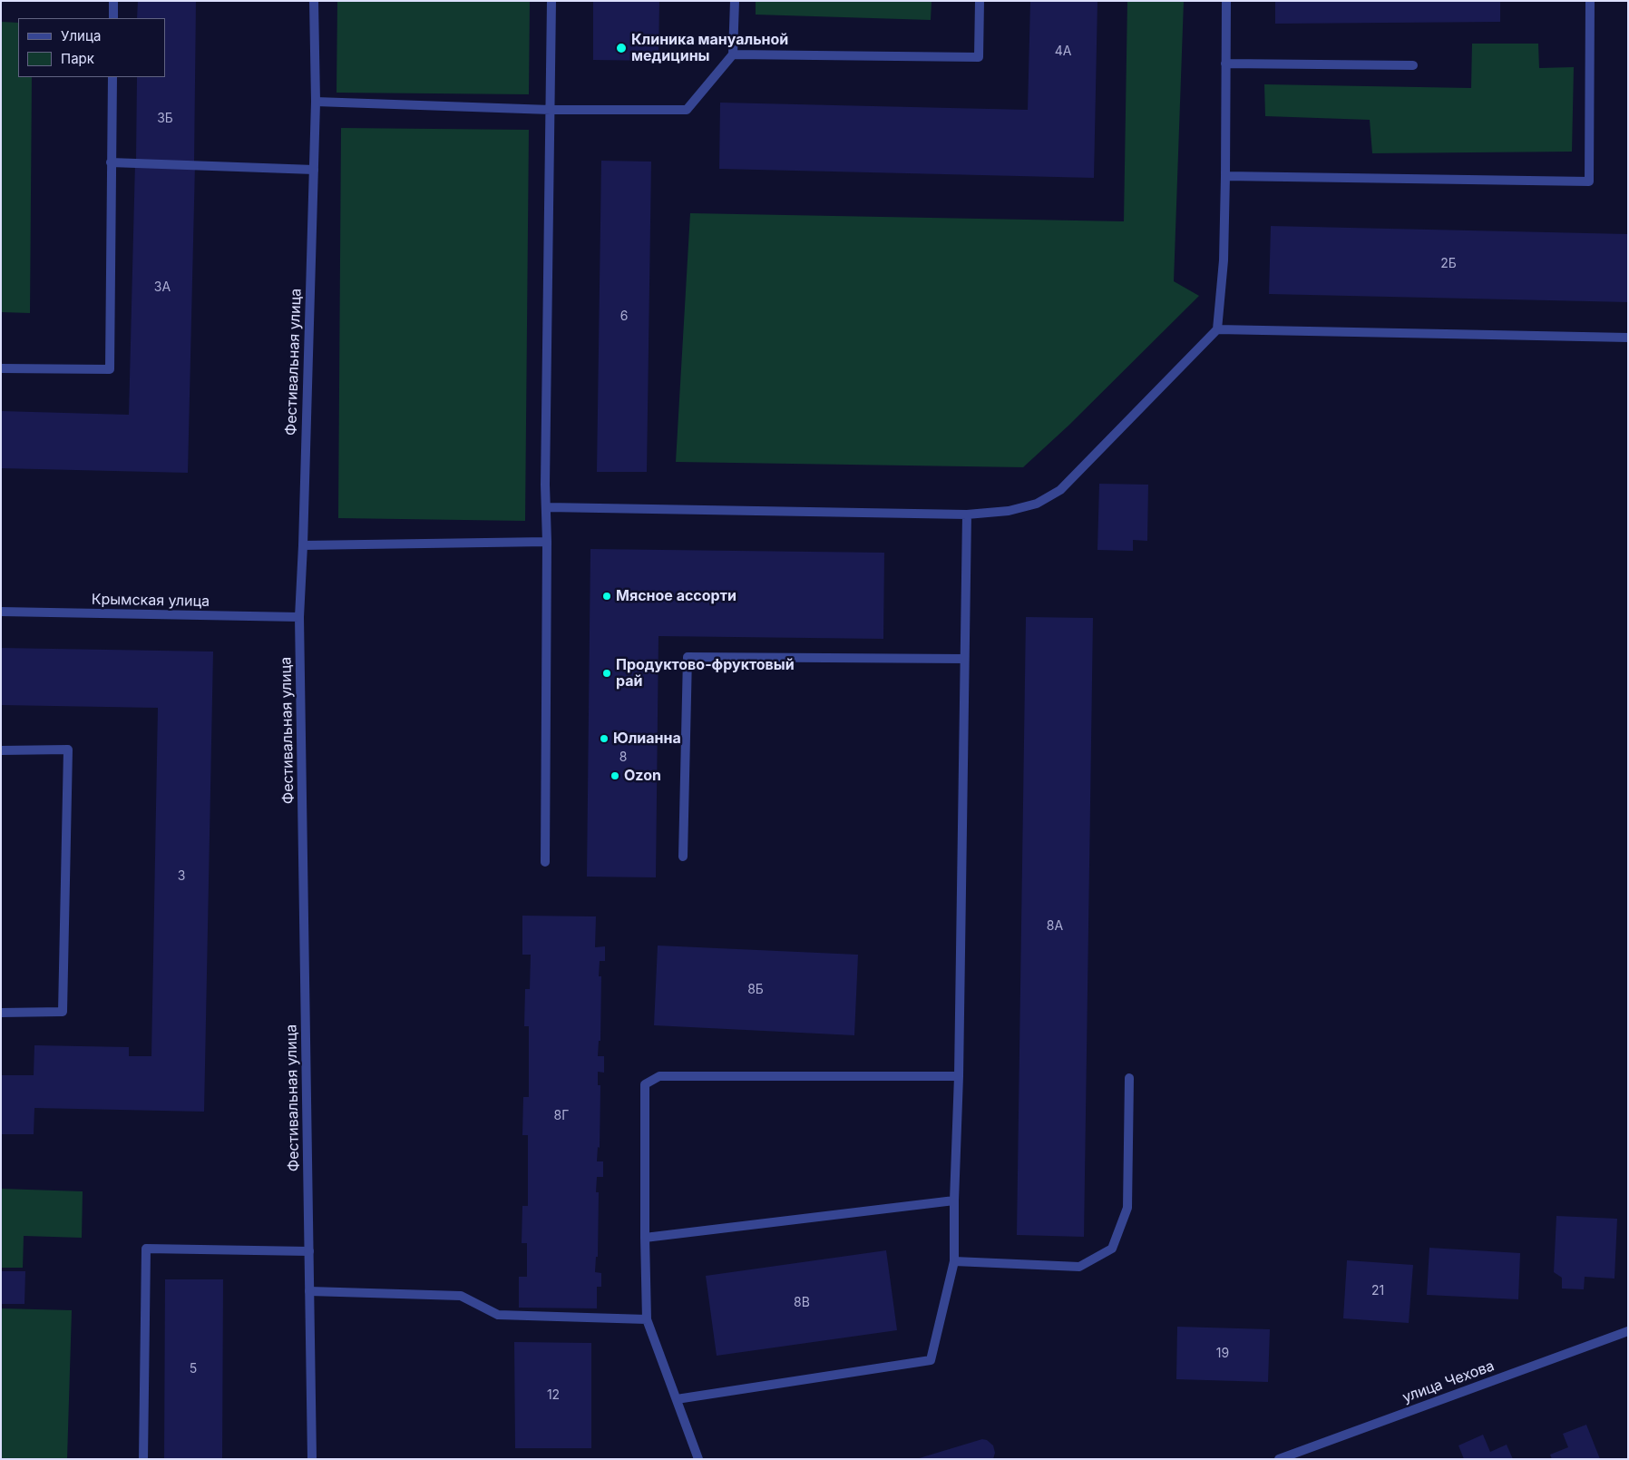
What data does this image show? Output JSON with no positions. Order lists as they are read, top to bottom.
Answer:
{
  "streets": {
    "street": ["Фестивальная улица", "Крымская улица", "улица Чехова"]
  },
  "crossings": [
    ["Фестивальная улица", "Крымская улица"]
  ],
  "places": [
    "Клиника мануальной медицины",
    "Мясное ассорти",
    "Продуктово-фруктовый рай",
    "Юлианна",
    "Ozon"
  ],
  "house_numbers": [
    "4А",
    "3Б",
    "2Б",
    "3А",
    "6",
    "8",
    "3",
    "8А",
    "8Б",
    "8Г",
    "21",
    "8В",
    "19",
    "5",
    "12"
  ],
  "legend": ["Улица", "Парк"]
}
